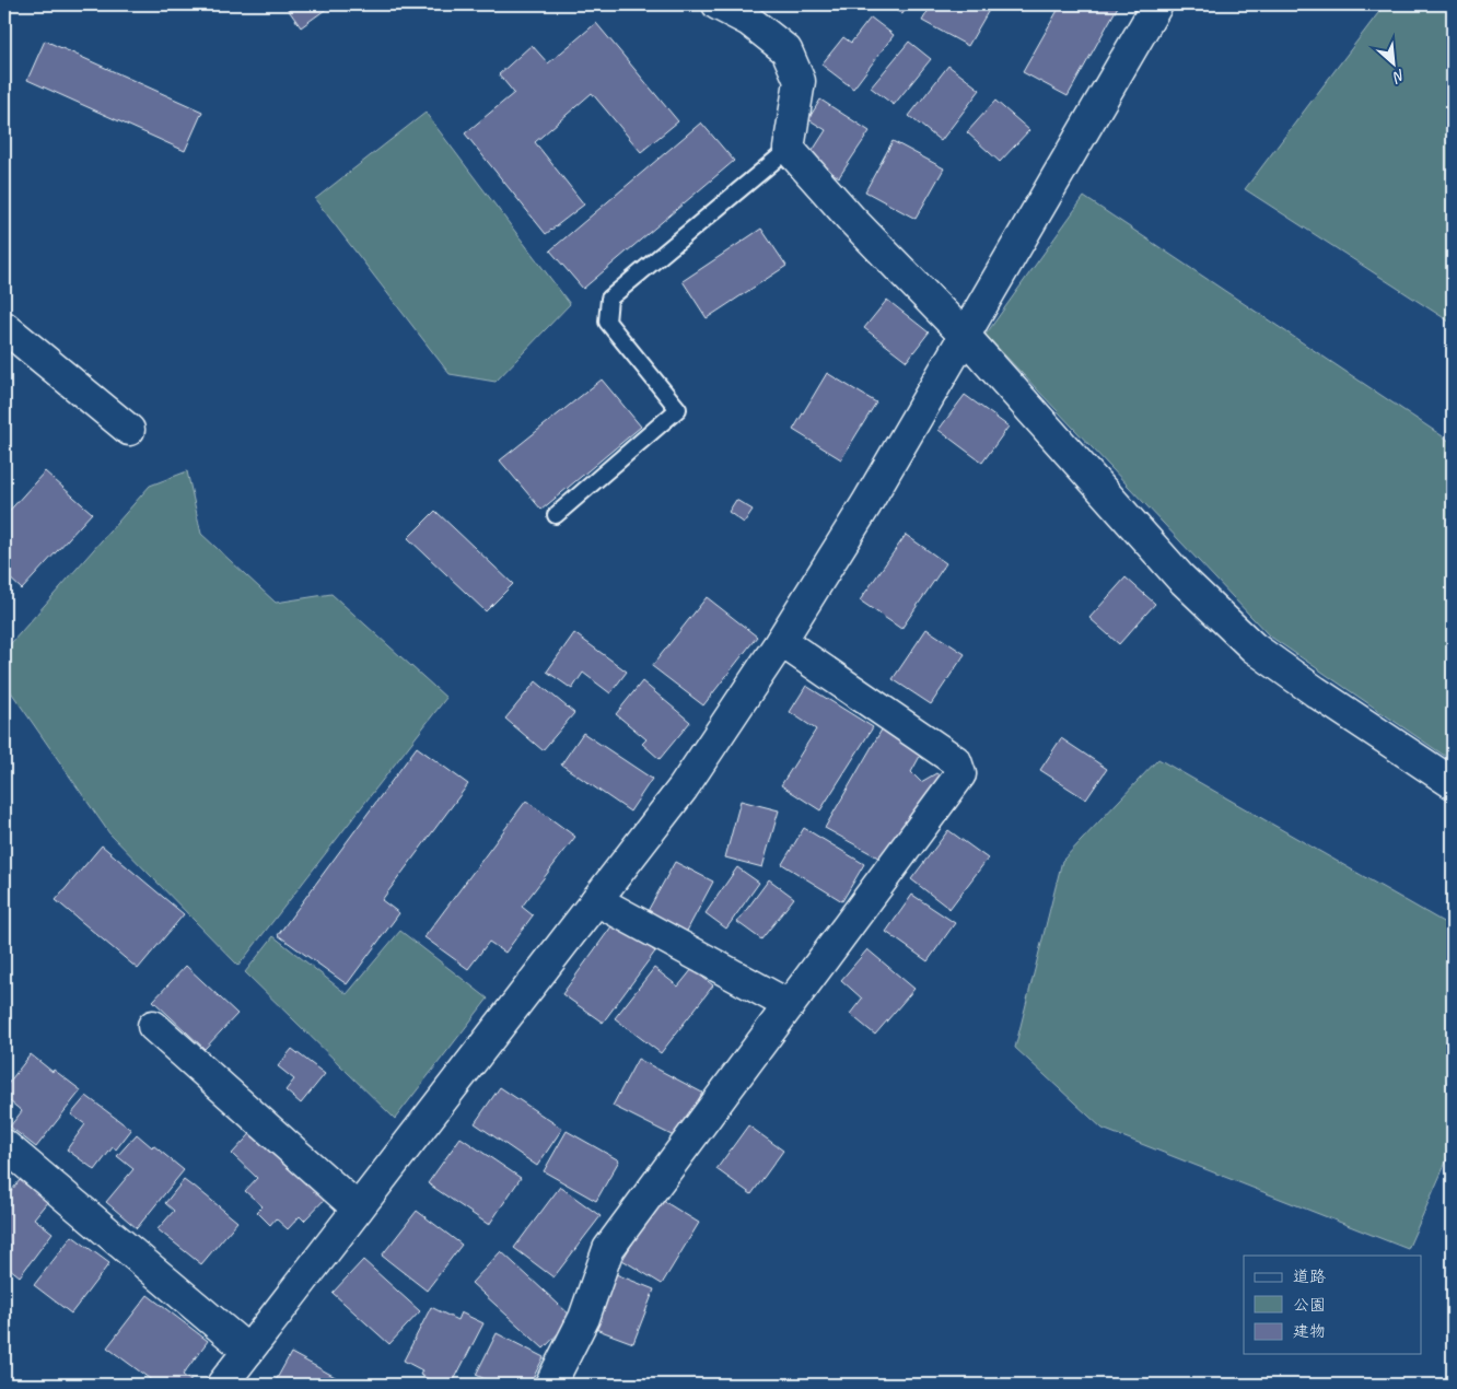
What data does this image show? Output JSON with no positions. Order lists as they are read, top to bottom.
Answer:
{
  "legend": ["道路", "公園", "建物"],
  "north": "bottom right"
}
